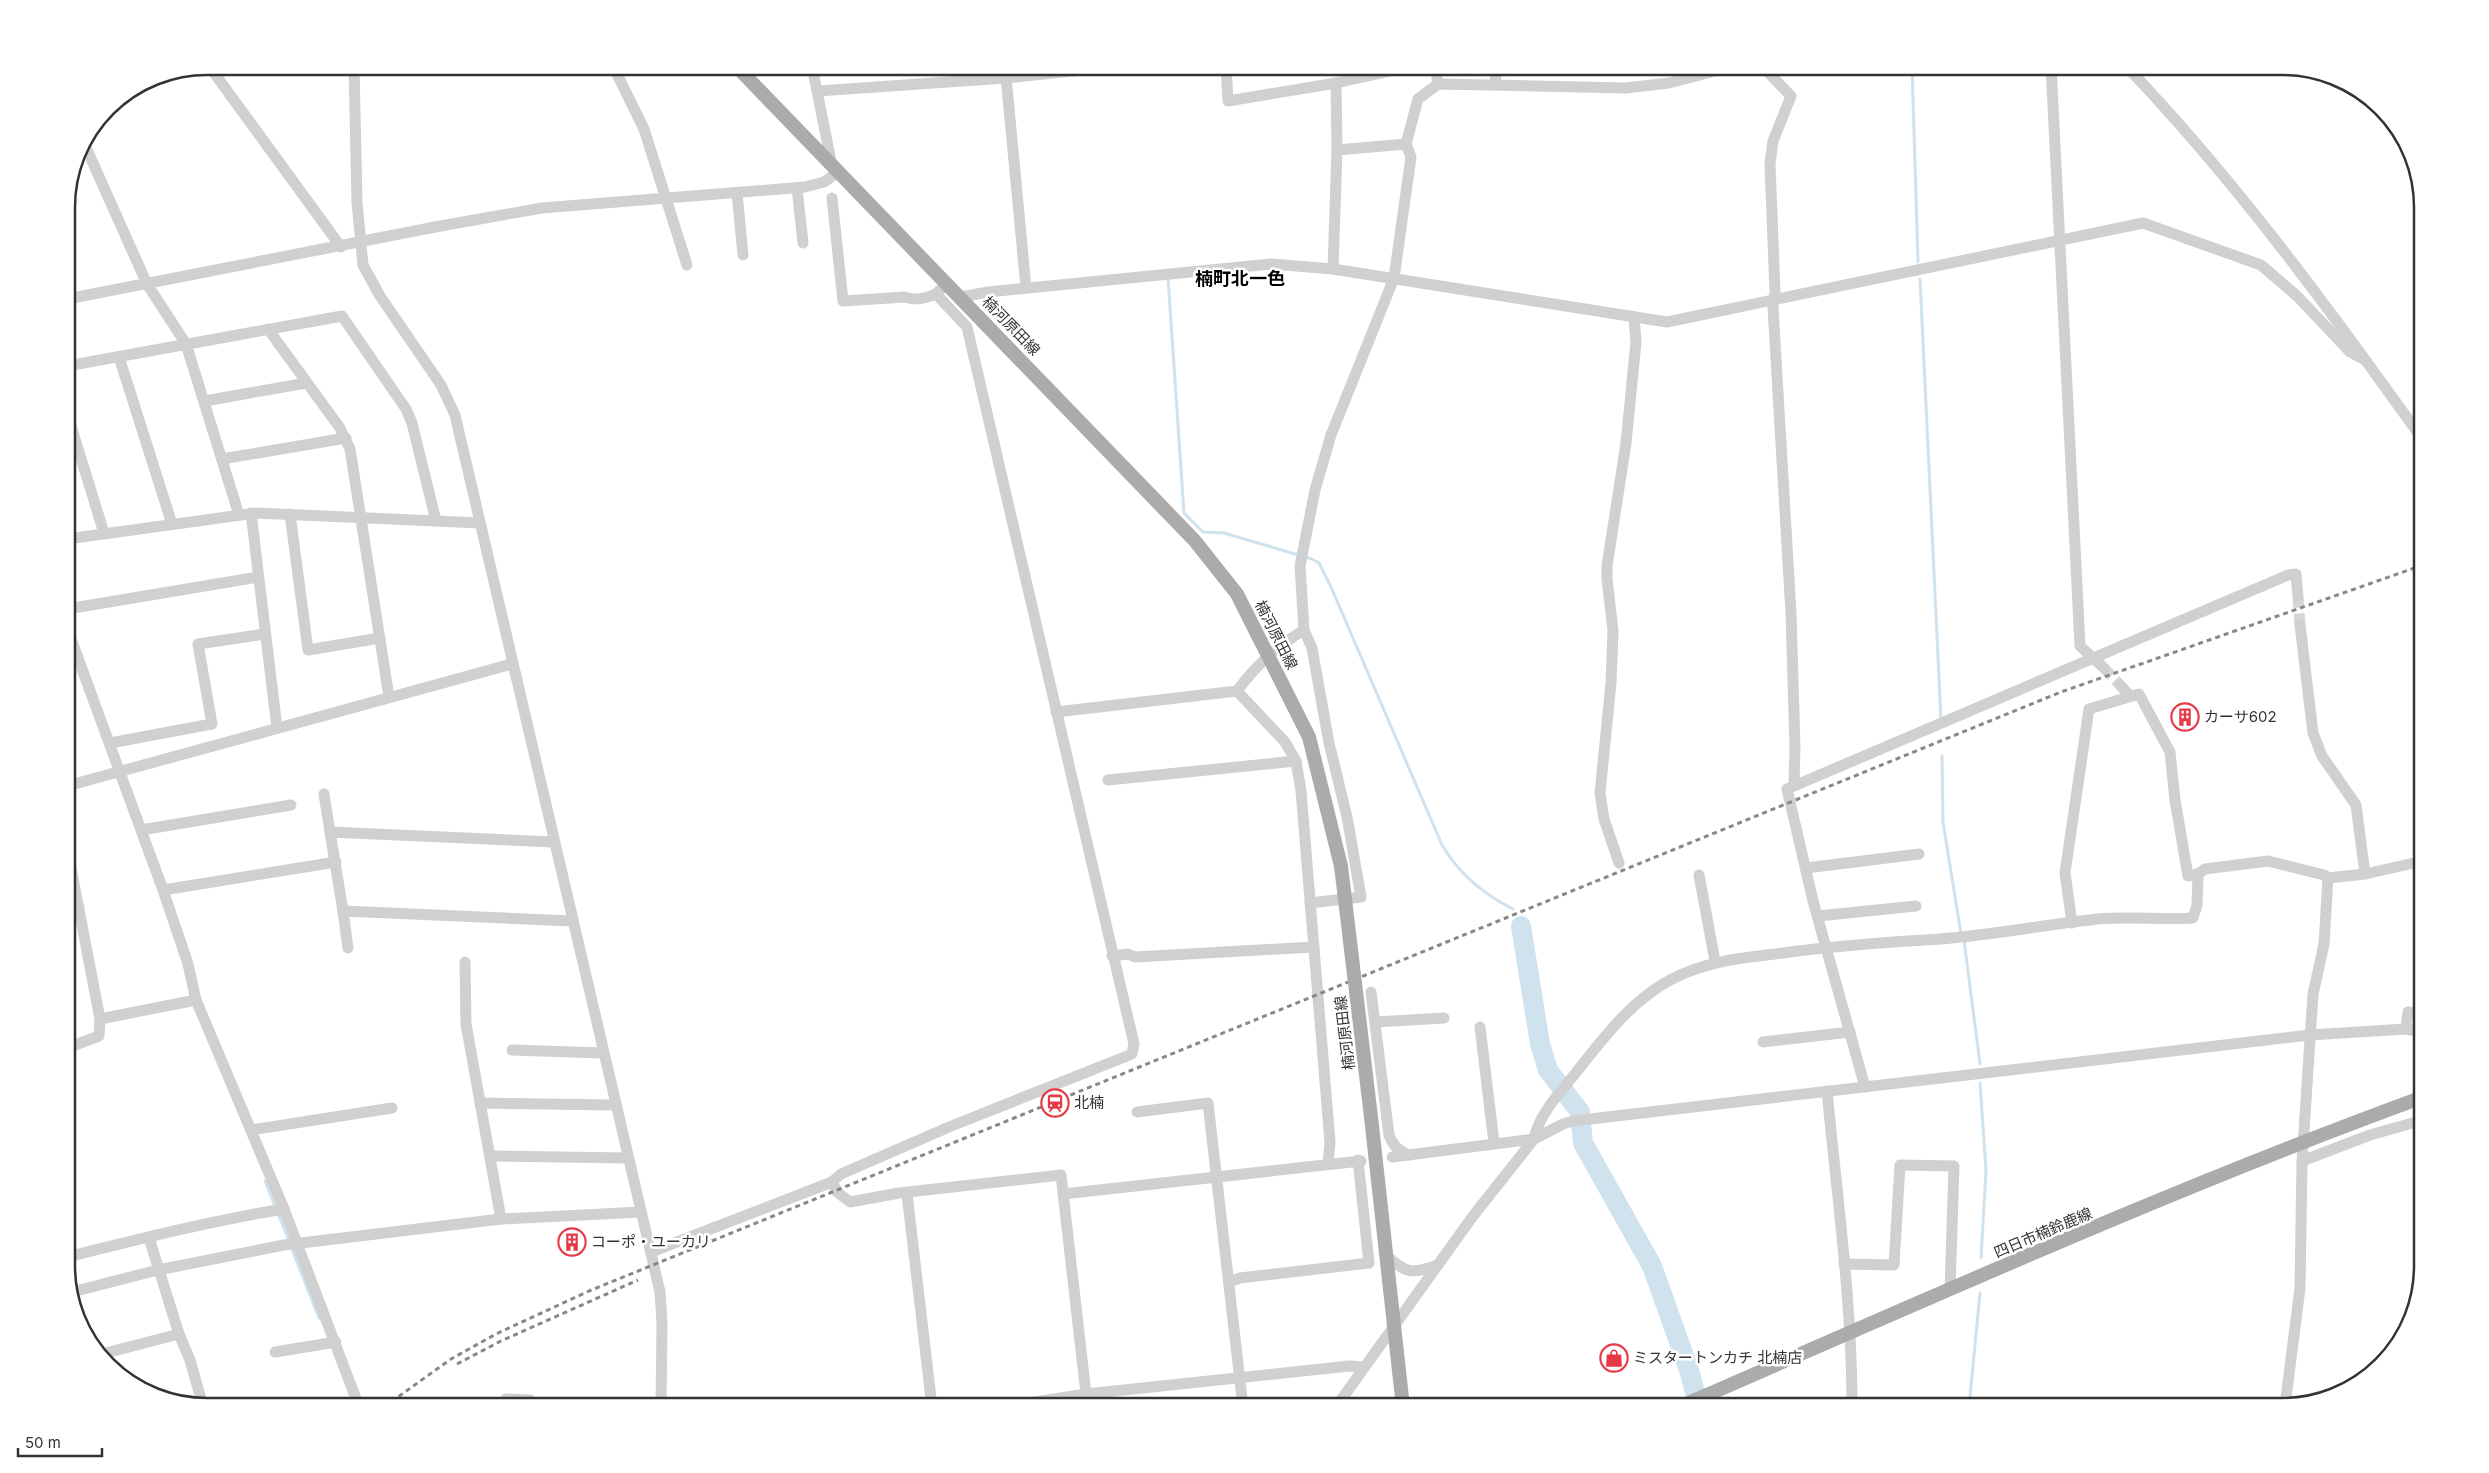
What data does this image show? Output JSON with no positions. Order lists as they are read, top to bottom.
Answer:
{
  "streets": {
    "main road": ["楠河原田線", "四日市楠鈴鹿線"]
  },
  "districts": ["楠町北一色"],
  "places": {
    "building": ["カーサ602", "コーポ・ユーカリ"],
    "station": ["北楠"],
    "shop": ["ミスタートンカチ 北楠店"]
  },
  "scale_bar": "50 m"
}
